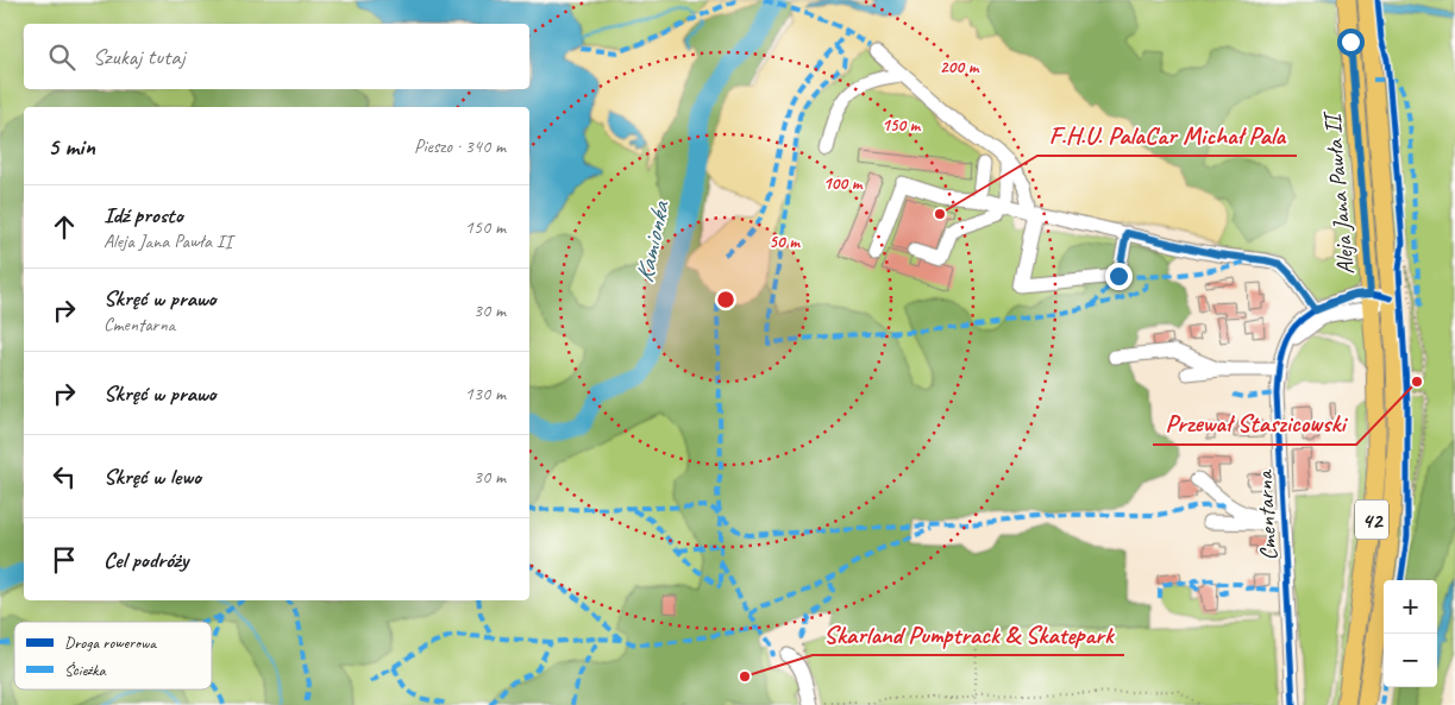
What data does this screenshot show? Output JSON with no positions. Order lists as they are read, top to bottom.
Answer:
{
  "streets": {
    "main road": ["Aleja Jana Pawła II", "42"],
    "street": ["Cmentarna"]
  },
  "crossings": [
    ["Aleja Jana Pawła II", "Cmentarna"]
  ],
  "water": ["Kamionka"],
  "places": ["F.H.U. PalaCar Michał Pala", "Przewał Staszicowski", "Skarland Pumptrack & Skatepark"],
  "legend": ["Droga rowerowa", "Ścieżka"],
  "page": {
    "search": "Szukaj tutaj",
    "heading": ["5 min", "Pieszo · 340 m"],
    "list": [
      ["Idź prosto", "Aleja Jana Pawła II", "150 m"],
      ["Skręć w prawo", "Cmentarna", "30 m"],
      ["Skręć w prawo", "130 m"],
      ["Skręć w lewo", "30 m"],
      "Cel podróży"
    ],
    "map_buttons": ["+", "−"]
  },
  "rings": [
    "200 m",
    "150 m",
    "100 m",
    "50 m"
  ]
}
